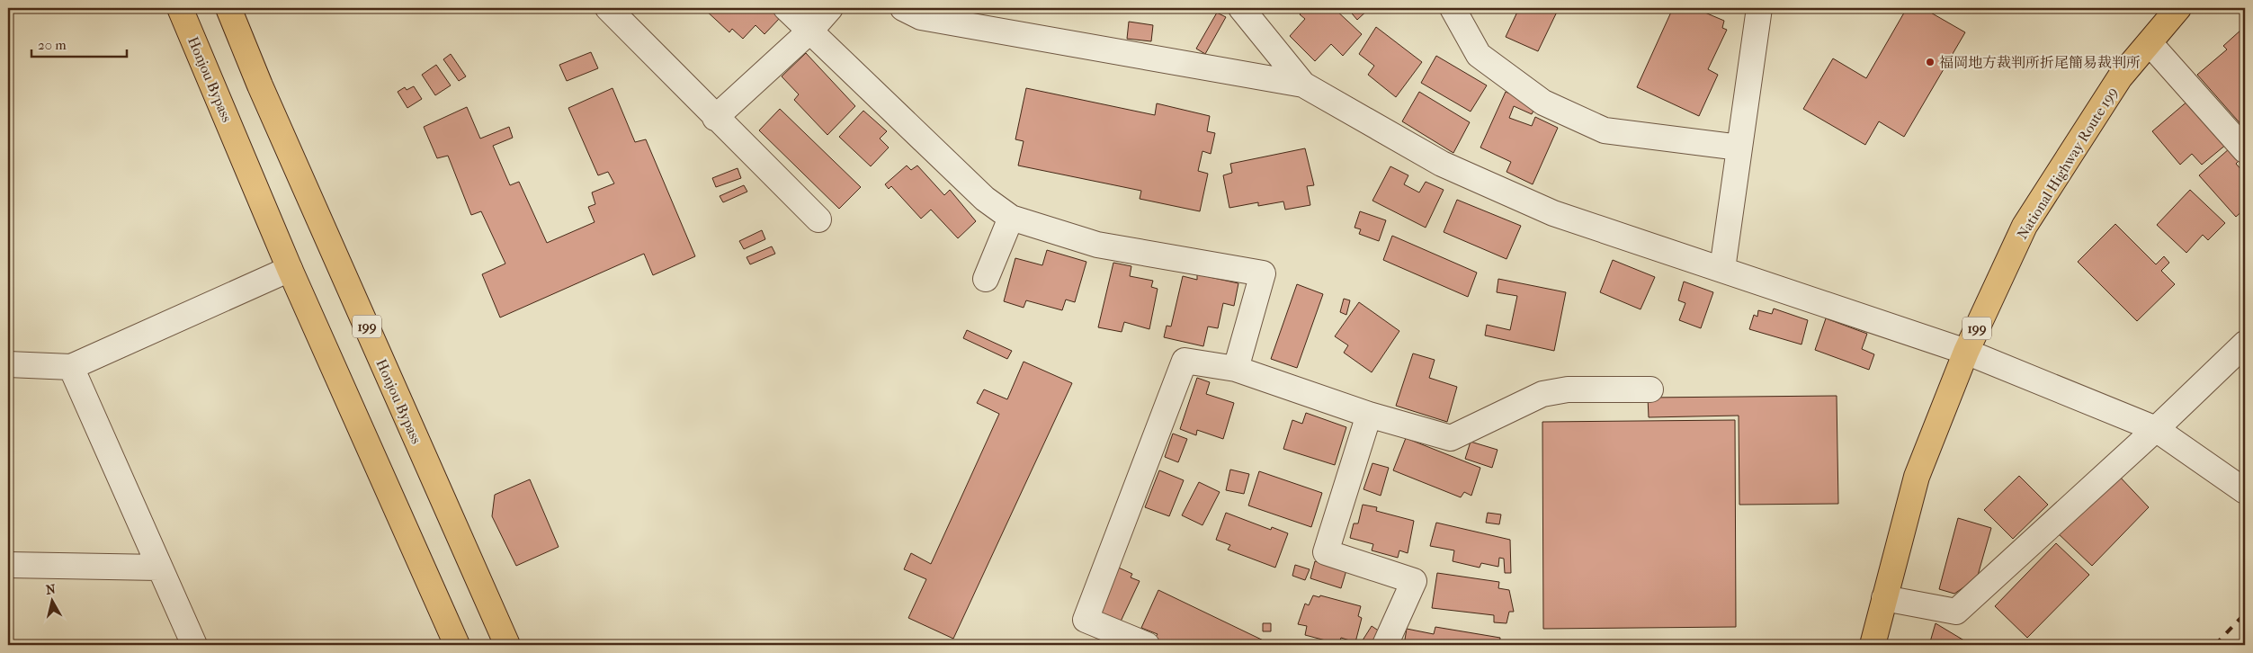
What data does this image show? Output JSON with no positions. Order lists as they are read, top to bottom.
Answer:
{
  "streets": {
    "highway": ["Honjou Bypass", "National Highway Route 199", "199"]
  },
  "places": ["福岡地方裁判所折尾簡易裁判所"],
  "scale_bar": "20 m",
  "north": "top"
}
